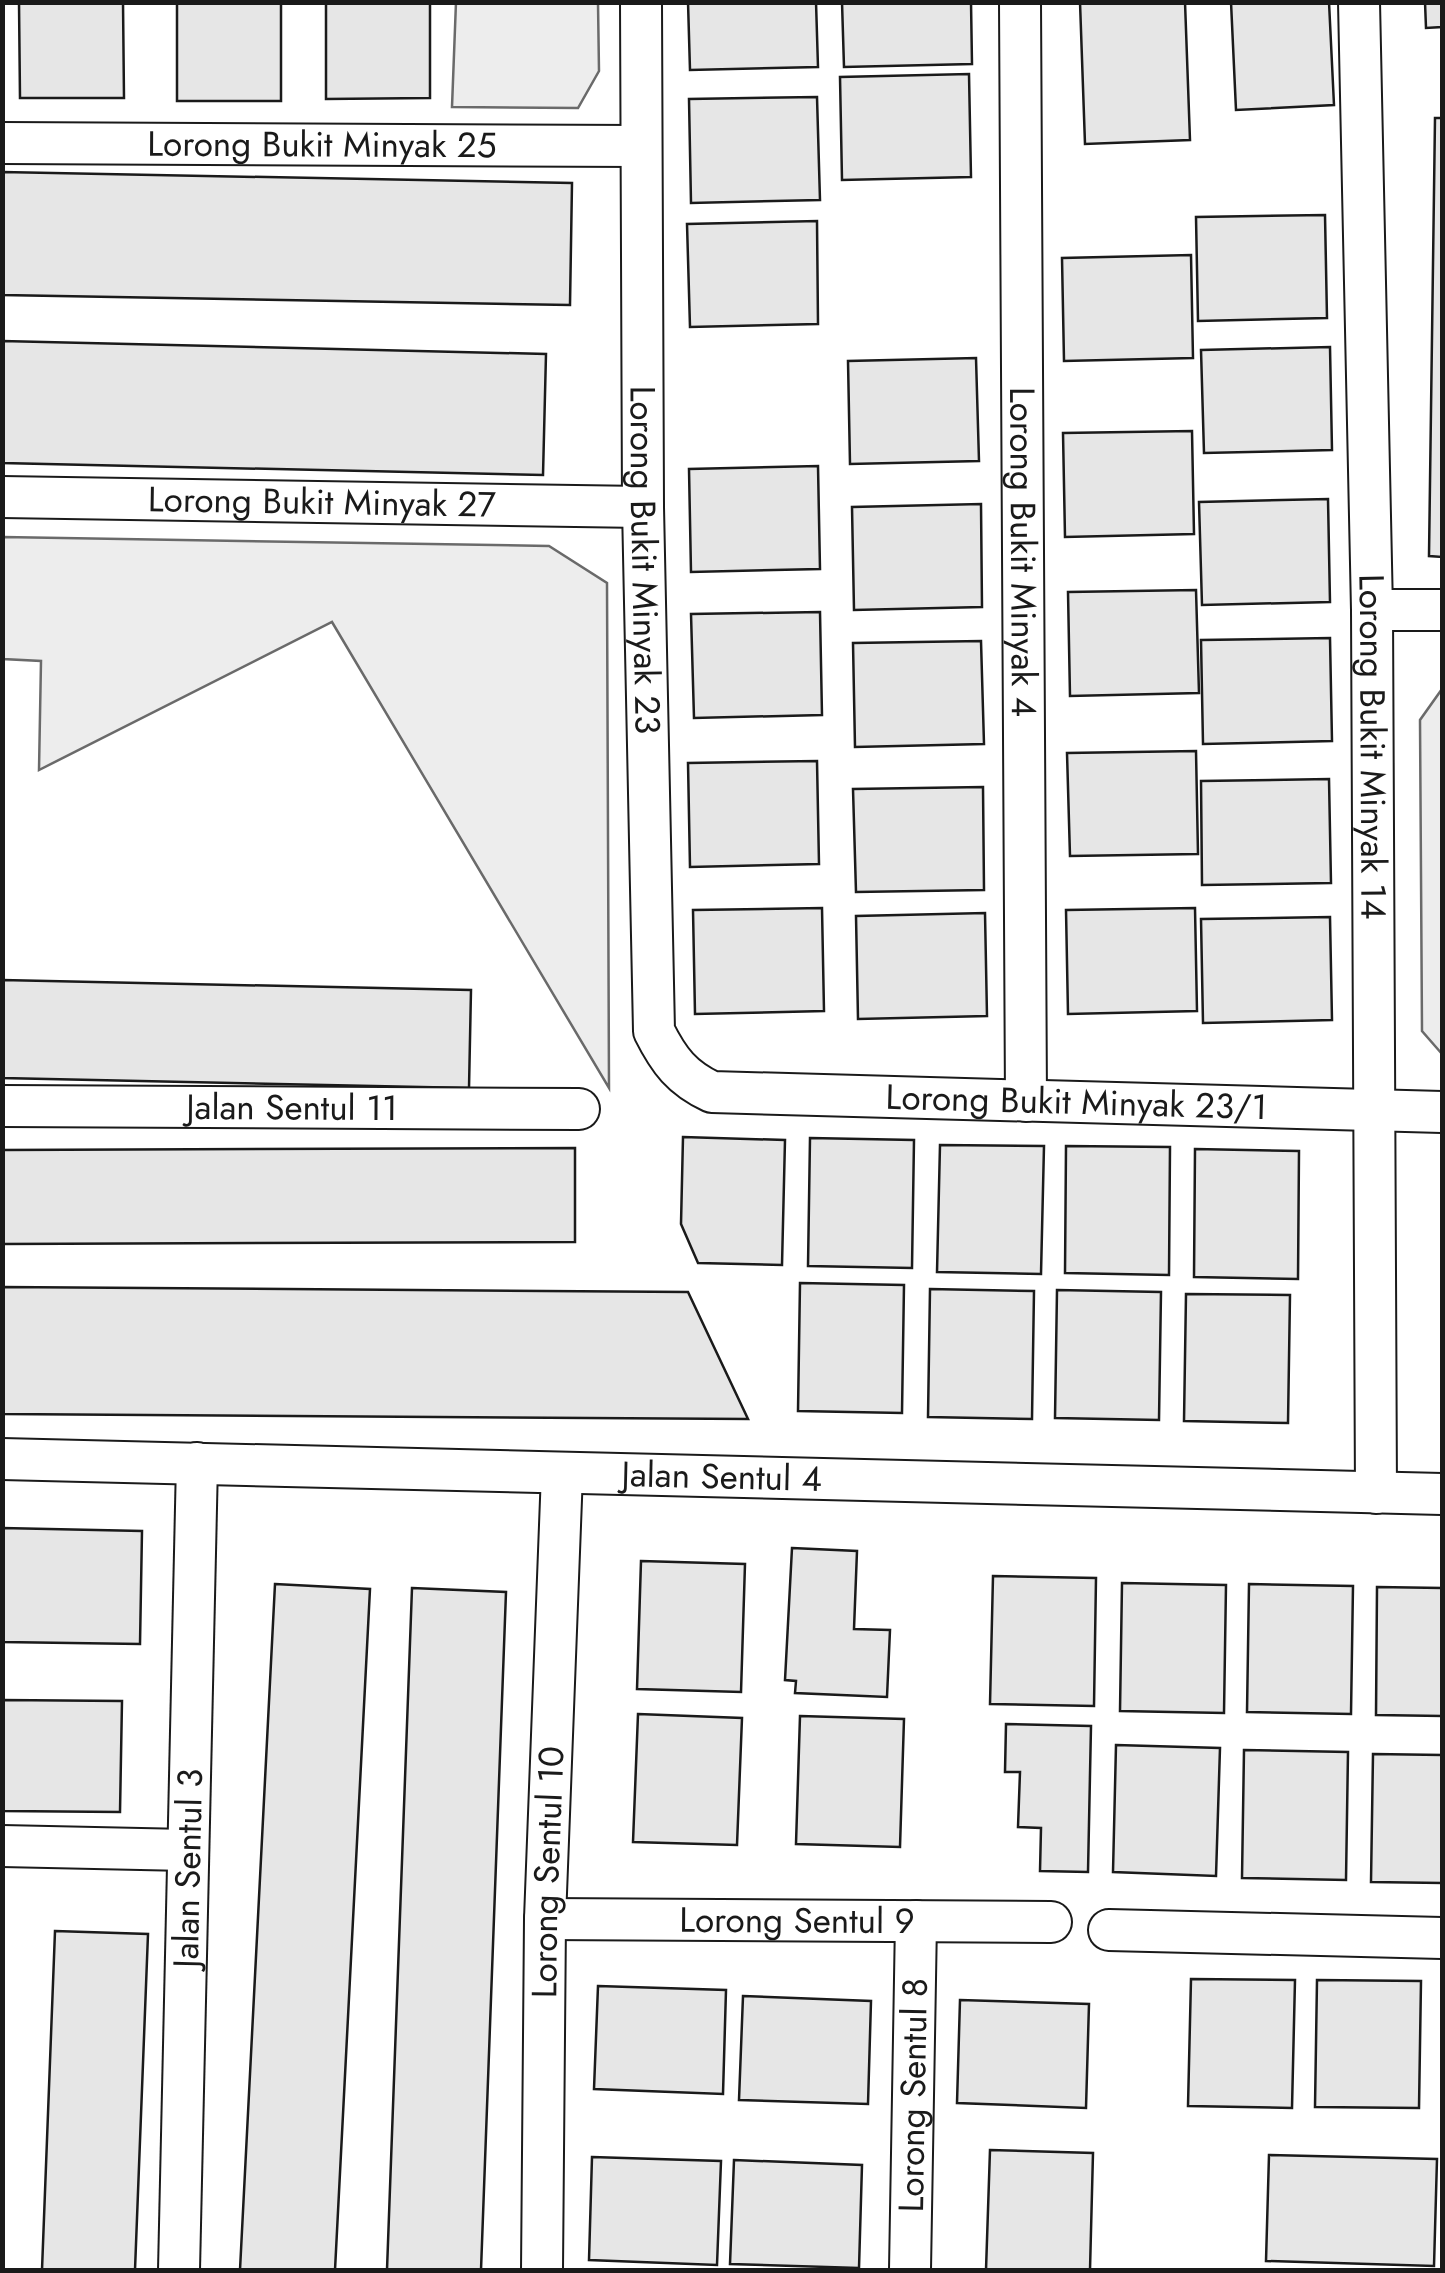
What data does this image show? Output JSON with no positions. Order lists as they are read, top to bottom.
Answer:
{
  "streets": {
    "street": [
      "Lorong Bukit Minyak 25",
      "Lorong Bukit Minyak 27",
      "Lorong Bukit Minyak 4",
      "Lorong Bukit Minyak 23",
      "Lorong Bukit Minyak 14",
      "Lorong Bukit Minyak 23/1",
      "Jalan Sentul 11",
      "Jalan Sentul 4",
      "Jalan Sentul 3",
      "Lorong Sentul 10",
      "Lorong Sentul 9",
      "Lorong Sentul 8"
    ]
  },
  "crossings": [
    ["Lorong Bukit Minyak 25", "Lorong Bukit Minyak 23"],
    ["Lorong Bukit Minyak 27", "Lorong Bukit Minyak 23"],
    ["Lorong Bukit Minyak 4", "Lorong Bukit Minyak 23/1"],
    ["Lorong Bukit Minyak 23", "Lorong Bukit Minyak 23/1"],
    ["Lorong Bukit Minyak 14", "Lorong Bukit Minyak 23/1"],
    ["Lorong Bukit Minyak 14", "Jalan Sentul 4"],
    ["Jalan Sentul 4", "Jalan Sentul 3"],
    ["Jalan Sentul 4", "Lorong Sentul 10"],
    ["Lorong Sentul 10", "Lorong Sentul 9"],
    ["Lorong Sentul 9", "Lorong Sentul 8"]
  ]
}
